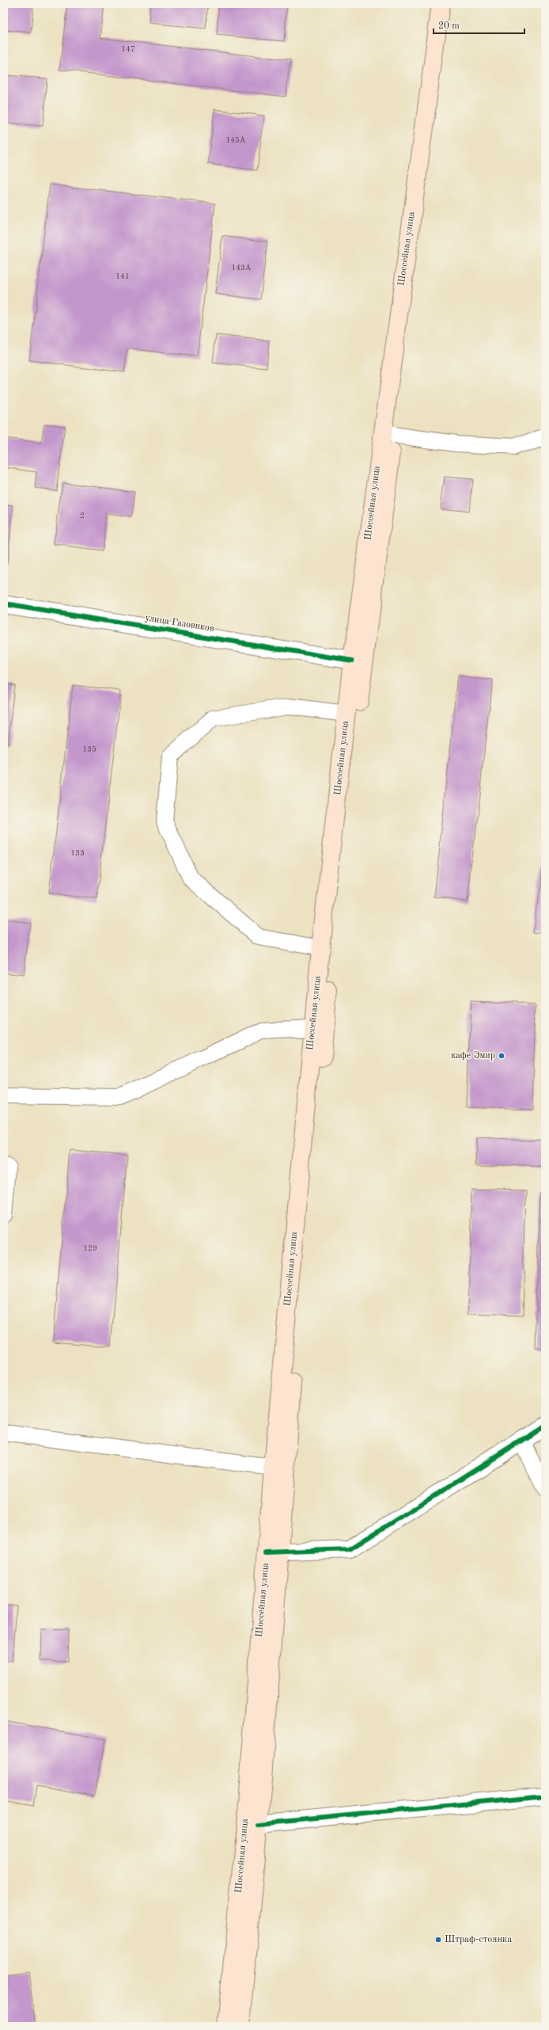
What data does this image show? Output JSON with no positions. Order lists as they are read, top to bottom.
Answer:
{
  "streets": {
    "main road": ["Шоссейная улица"],
    "street": ["улица Газовиков"]
  },
  "crossings": [
    ["Шоссейная улица", "улица Газовиков"]
  ],
  "places": ["кафе Эмир", "Штраф-стоянка"],
  "house_numbers": [
    "147",
    "145А",
    "143А",
    "141",
    "2",
    "135",
    "133",
    "129"
  ],
  "scale_bar": "20 m"
}
